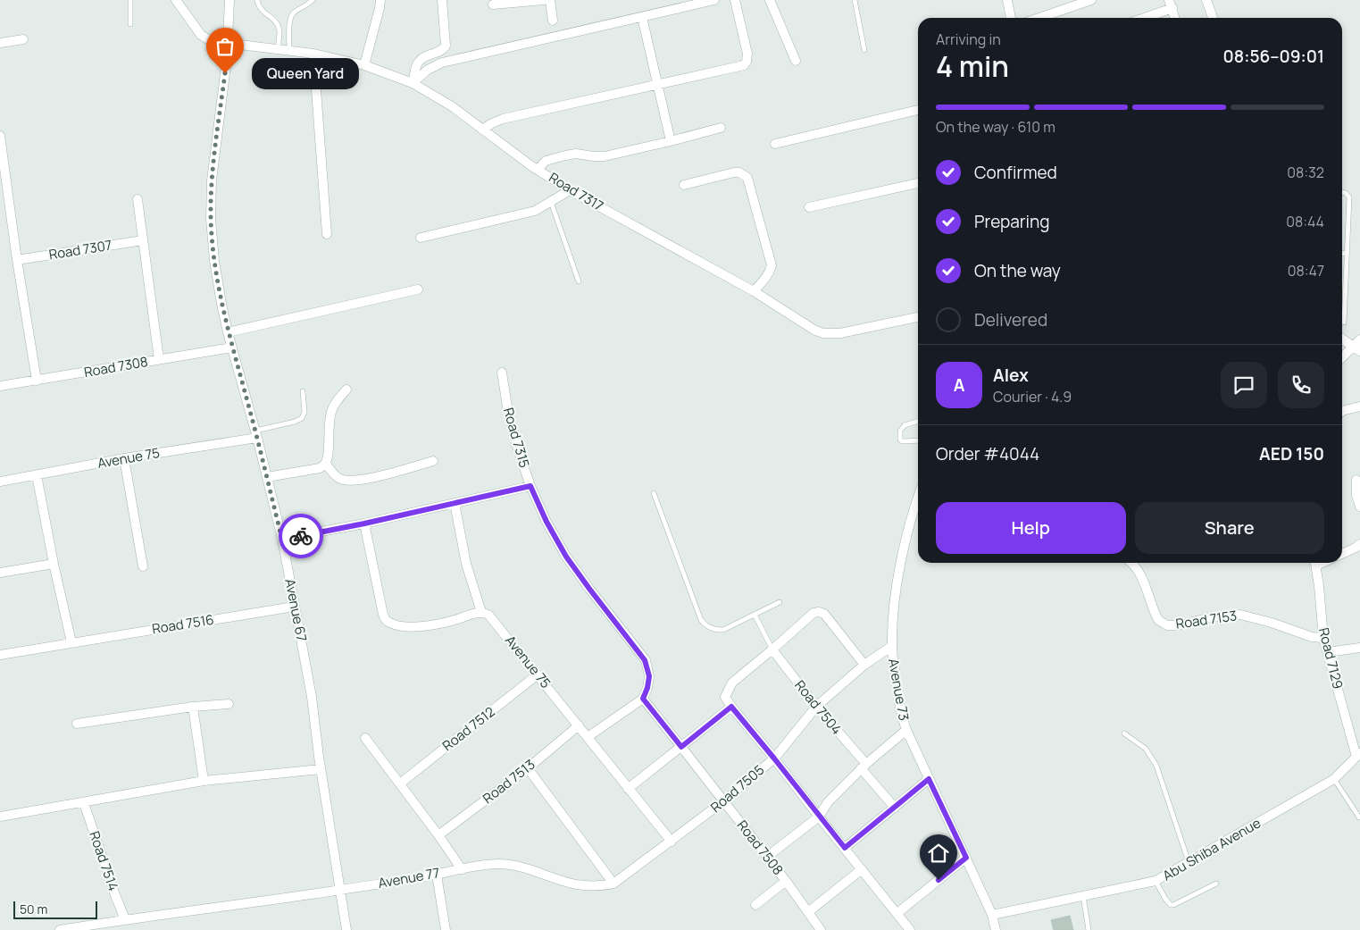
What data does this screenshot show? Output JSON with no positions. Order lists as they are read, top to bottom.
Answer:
{
  "streets": {
    "street": [
      "Road 7317",
      "Road 7307",
      "Road 7308",
      "Road 7315",
      "Avenue 75",
      "Avenue 67",
      "Road 7153",
      "Road 7516",
      "Road 7129",
      "Avenue 73",
      "Road 7504",
      "Road 7512",
      "Road 7513",
      "Road 7505",
      "Road 7508",
      "Abu Shiba Avenue",
      "Road 7514",
      "Avenue 77"
    ]
  },
  "crossings": [
    ["Road 7317", "Avenue 67"],
    ["Road 7308", "Avenue 67"],
    ["Avenue 75", "Avenue 67"],
    ["Avenue 75", "Road 7512"],
    ["Avenue 75", "Road 7513"],
    ["Avenue 75", "Road 7505"],
    ["Avenue 67", "Road 7516"],
    ["Avenue 67", "Avenue 77"],
    ["Road 7153", "Road 7129"],
    ["Road 7129", "Abu Shiba Avenue"],
    ["Avenue 73", "Road 7505"],
    ["Avenue 73", "Abu Shiba Avenue"],
    ["Road 7504", "Road 7505"],
    ["Road 7505", "Road 7508"],
    ["Road 7505", "Avenue 77"],
    ["Road 7514", "Avenue 77"]
  ],
  "places": ["Queen Yard"],
  "scale_bar": "50 m",
  "page": {
    "heading": ["4 min", "Arriving in", "08:56–09:01"],
    "panel": [
      "Alex",
      "Courier · 4.9",
      "Order #4044",
      "AED 150"
    ],
    "bubble": "Queen Yard",
    "bar": "On the way · 610 m",
    "list": [
      ["Confirmed", "08:32"],
      ["Preparing", "08:44"],
      ["On the way", "08:47"],
      "Delivered"
    ],
    "round": "A",
    "buttons": ["Help", "Share"],
    "scale": "50 m"
  }
}
